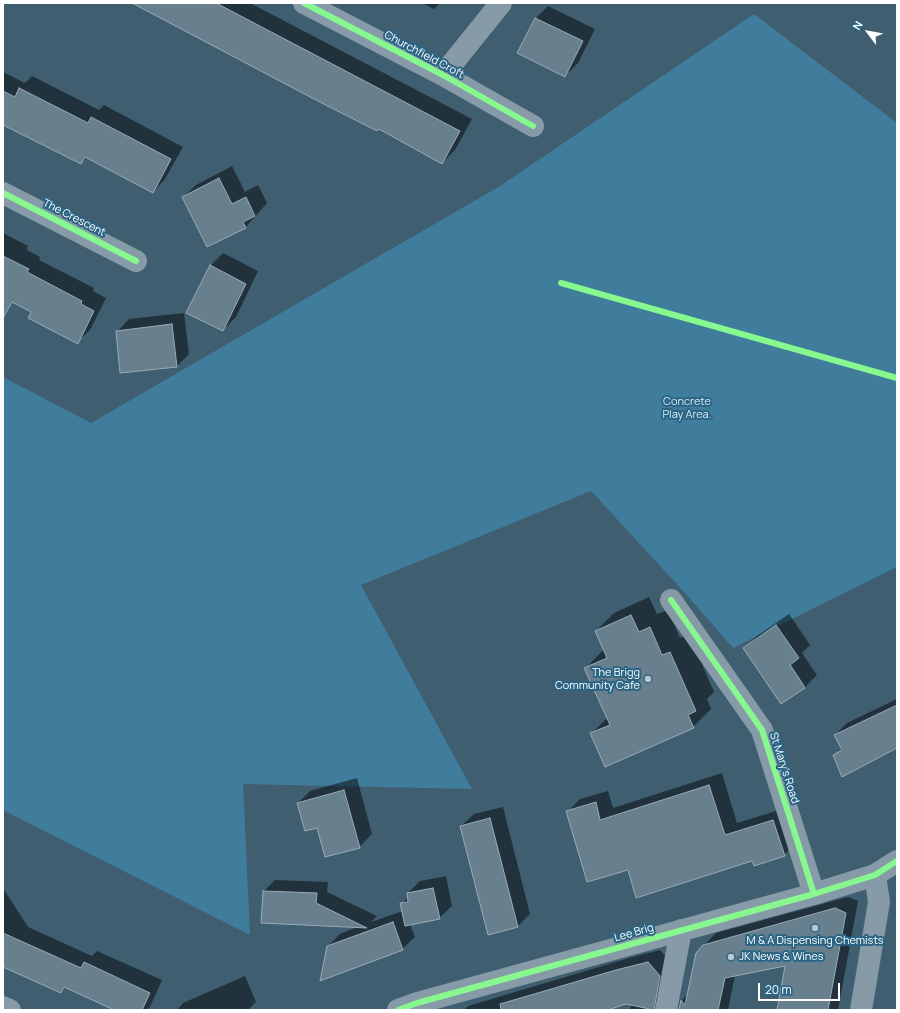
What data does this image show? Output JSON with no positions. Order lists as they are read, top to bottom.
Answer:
{
  "streets": {
    "street": [
      "Churchfield Croft",
      "The Crescent",
      "St Mary's Road",
      "Lee Brig"
    ]
  },
  "crossings": [
    ["St Mary's Road", "Lee Brig"]
  ],
  "parks": ["Concrete Play Area."],
  "places": ["The Brigg Community Cafe", "M & A Dispensing Chemists", "JK News & Wines"],
  "scale_bar": "20 m",
  "north": "top left"
}
